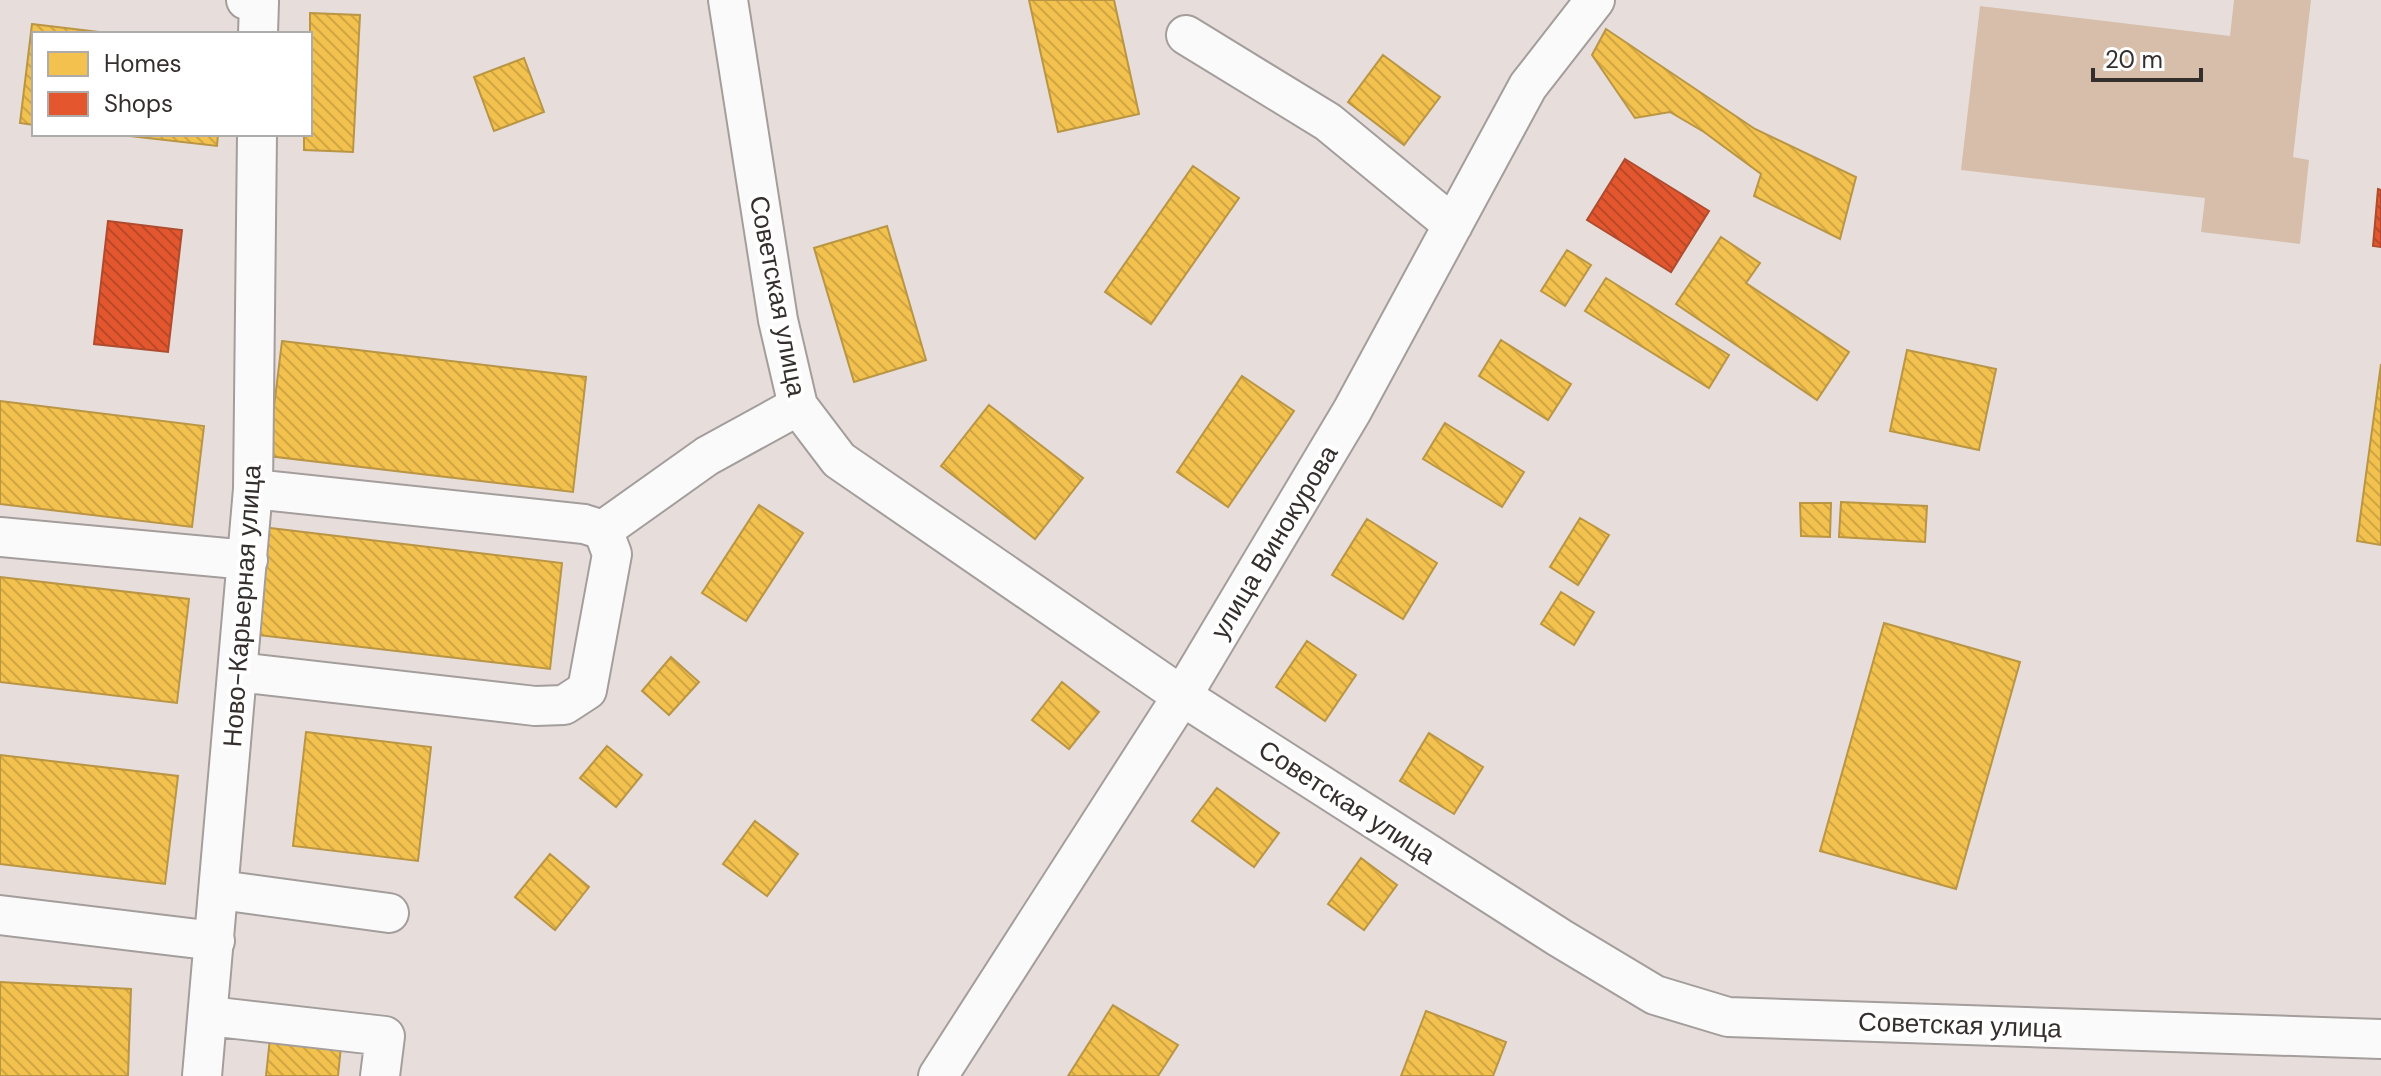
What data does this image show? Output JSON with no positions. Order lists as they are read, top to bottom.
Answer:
{
  "streets": {
    "street": ["Советская улица", "улица Винокурова", "Ново-Карьерная улица"]
  },
  "crossings": [
    ["Советская улица", "улица Винокурова"]
  ],
  "legend": ["Homes", "Shops"],
  "scale_bar": "20 m"
}
